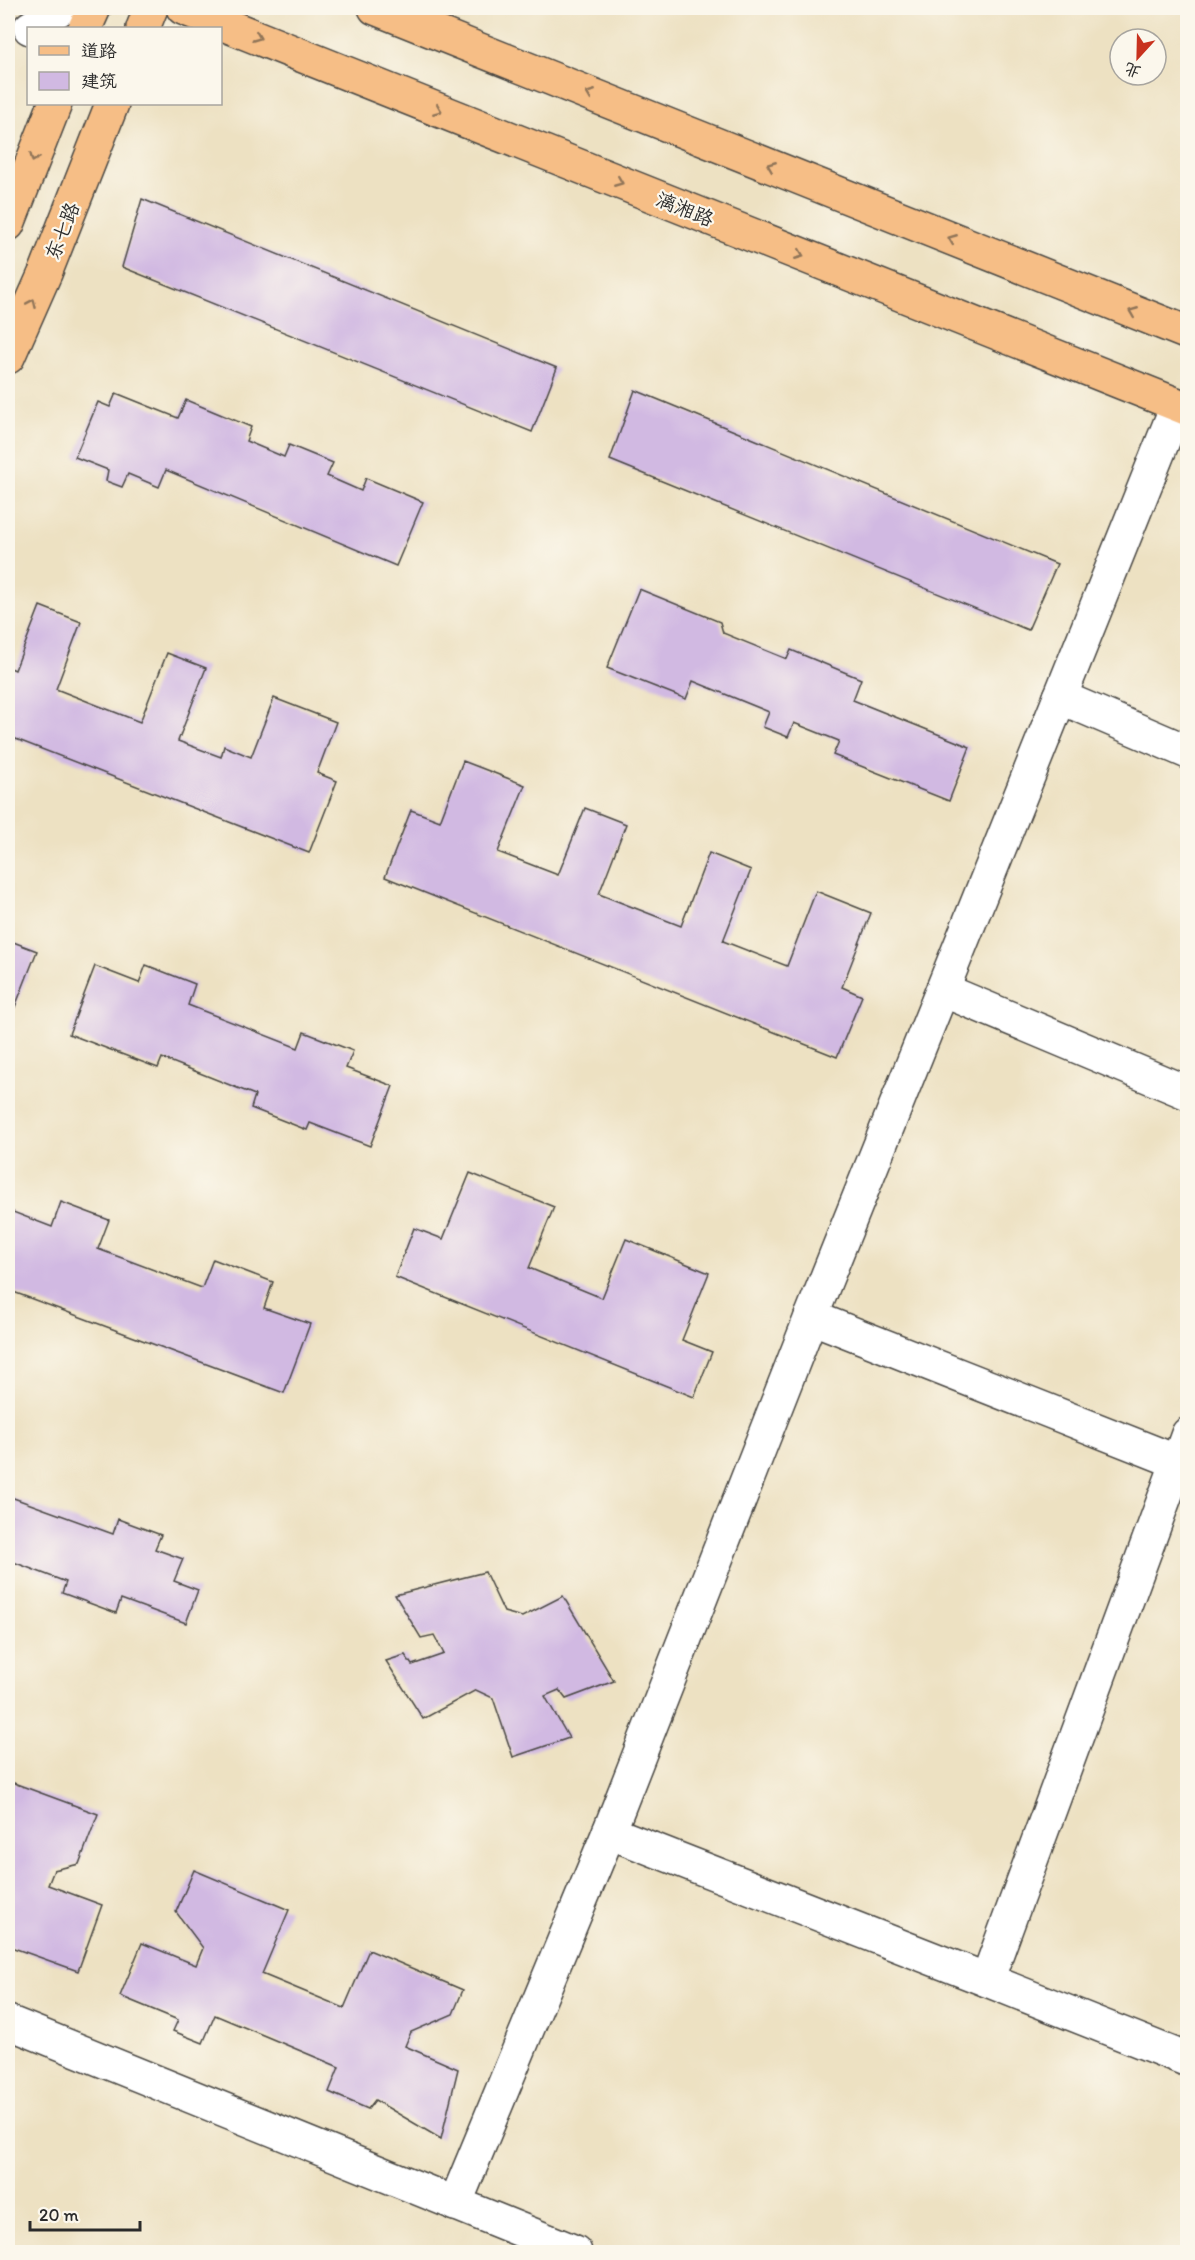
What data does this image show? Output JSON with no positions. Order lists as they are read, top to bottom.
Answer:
{
  "streets": {
    "main road": ["漓湘路", "东七路"]
  },
  "legend": ["道路", "建筑"],
  "scale_bar": "20 m",
  "north": "bottom"
}
